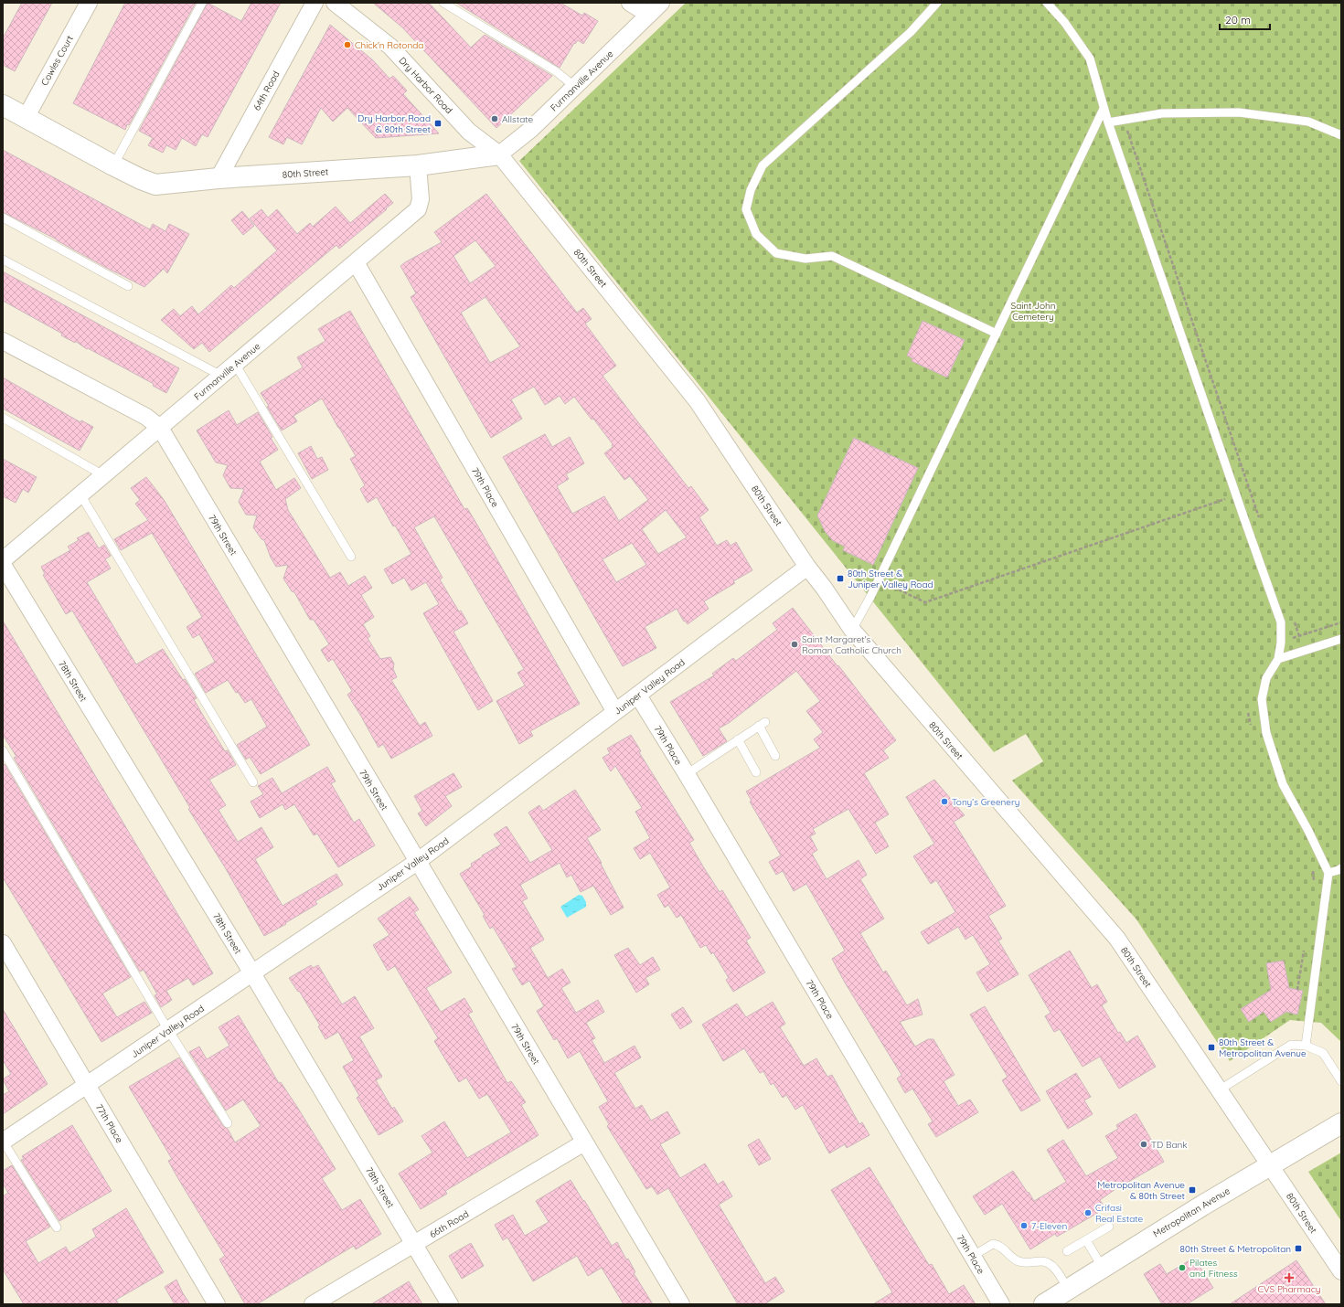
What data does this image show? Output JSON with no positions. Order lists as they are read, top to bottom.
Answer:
{
  "streets": {
    "street": [
      "Cowles Court",
      "Furmanville Avenue",
      "Dry Harbor Road",
      "64th Road",
      "80th Street",
      "79th Place",
      "79th Street",
      "78th Street",
      "Juniper Valley Road",
      "77th Place",
      "Metropolitan Avenue",
      "66th Road"
    ]
  },
  "crossings": [
    ["Cowles Court", "80th Street"],
    ["Furmanville Avenue", "Dry Harbor Road"],
    ["Furmanville Avenue", "80th Street"],
    ["Furmanville Avenue", "79th Place"],
    ["Furmanville Avenue", "79th Street"],
    ["Dry Harbor Road", "80th Street"],
    ["64th Road", "80th Street"],
    ["80th Street", "Juniper Valley Road"],
    ["80th Street", "Metropolitan Avenue"],
    ["79th Place", "Juniper Valley Road"],
    ["79th Street", "Juniper Valley Road"],
    ["79th Street", "66th Road"],
    ["78th Street", "Juniper Valley Road"],
    ["78th Street", "66th Road"],
    ["Juniper Valley Road", "77th Place"]
  ],
  "parks": ["Saint John Cemetery"],
  "places": {
    "other": [
      "Chick'n Rotonda",
      "Allstate",
      "Saint Margaret's Roman Catholic Church",
      "Tony’s Greenery",
      "TD Bank",
      "Crifasi Real Estate",
      "7-Eleven",
      "Pilates and Fitness"
    ],
    "transit": [
      "Dry Harbor Road & 80th Street",
      "80th Street & Juniper Valley Road",
      "80th Street & Metropolitan Avenue",
      "Metropolitan Avenue & 80th Street",
      "80th Street & Metropolitan"
    ],
    "health": ["CVS Pharmacy"]
  },
  "scale_bar": "20 m"
}
